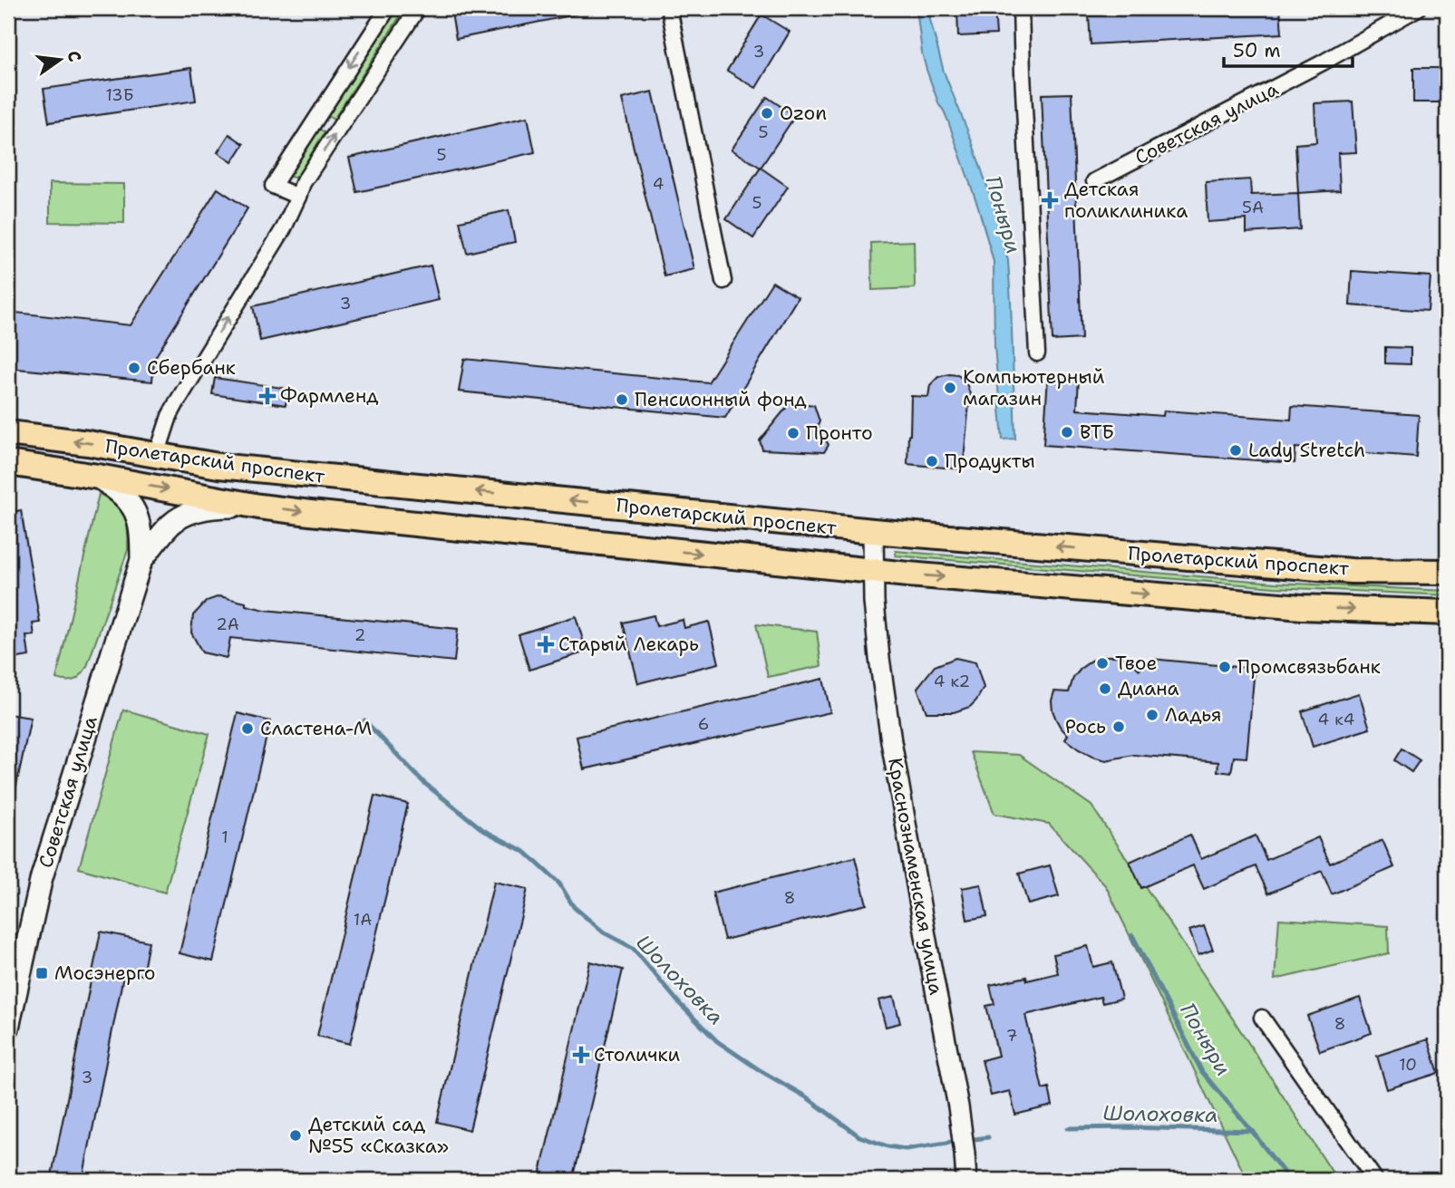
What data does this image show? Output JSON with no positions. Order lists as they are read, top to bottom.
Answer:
{
  "streets": {
    "main road": ["Советская улица", "Пролетарский проспект"],
    "street": ["Краснознаменская улица"]
  },
  "crossings": [
    ["Пролетарский проспект", "Краснознаменская улица"]
  ],
  "water": ["Поныри", "Шолоховка"],
  "places": {
    "other": [
      "Ozon",
      "Сбербанк",
      "Компьютерный магазин",
      "Пенсионный фонд",
      "ВТБ",
      "Пронто",
      "Lady Stretch",
      "Продукты",
      "Твое",
      "Промсвязьбанк",
      "Диана",
      "Ладья",
      "Рось",
      "Сластена-М",
      "Детский сад №55 «Сказка»"
    ],
    "health": [
      "Детская поликлиника",
      "Фармленд",
      "Старый Лекарь",
      "Столички"
    ],
    "transit": ["Мосэнерго"]
  },
  "house_numbers": [
    "3",
    "13Б",
    "5",
    "5",
    "4",
    "5",
    "5А",
    "3",
    "2А",
    "2",
    "4 к2",
    "4 к4",
    "6",
    "1",
    "8",
    "1А",
    "8",
    "7",
    "10",
    "3"
  ],
  "scale_bar": "50 m",
  "north": "right"
}
